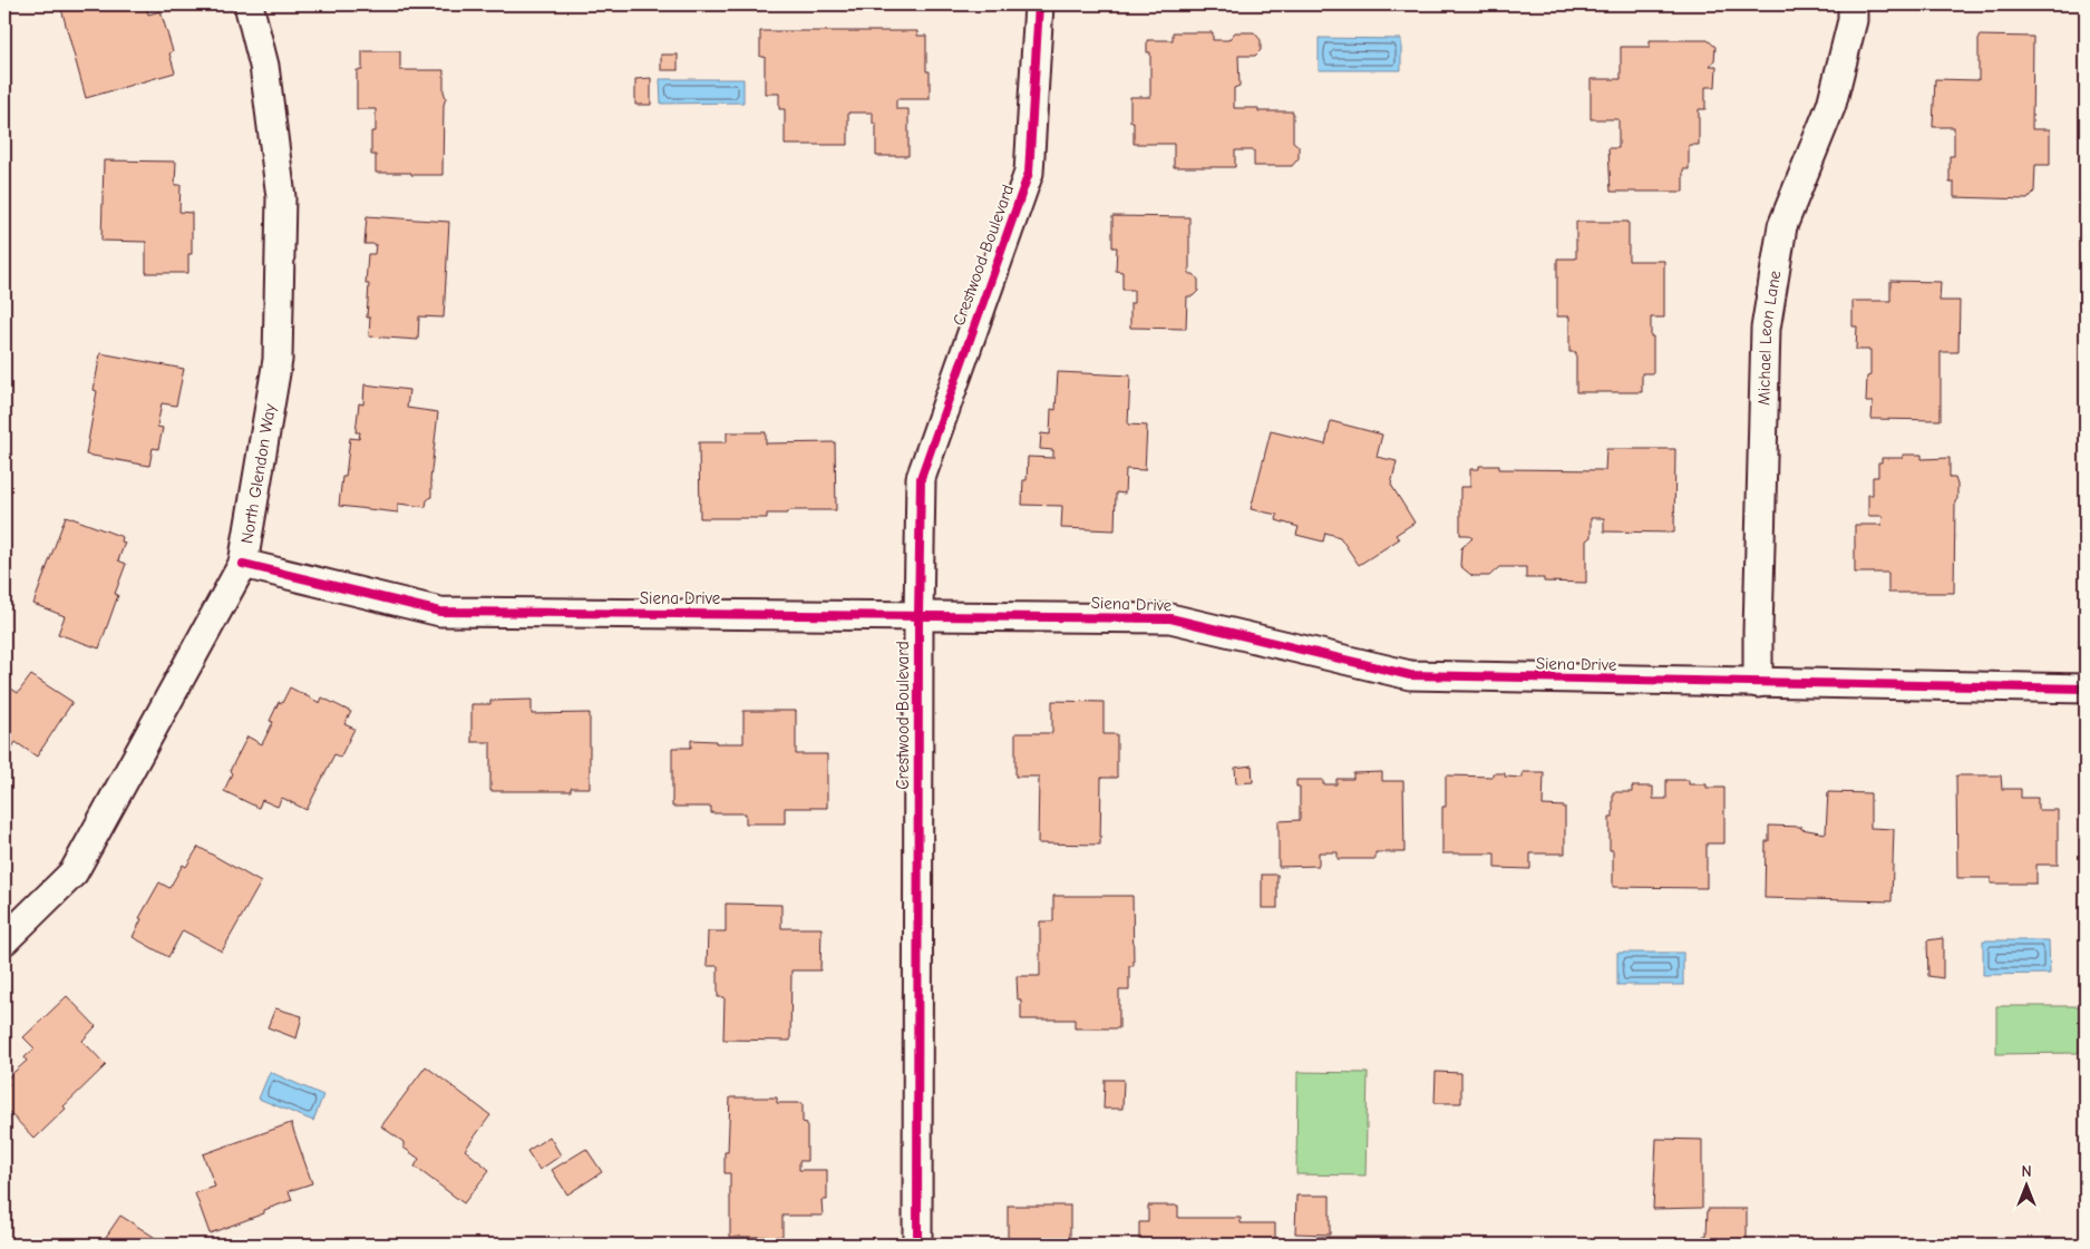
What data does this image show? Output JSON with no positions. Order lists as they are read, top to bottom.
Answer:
{
  "streets": {
    "street": [
      "Crestwood Boulevard",
      "Michael Leon Lane",
      "North Glendon Way",
      "Siena Drive"
    ]
  },
  "crossings": [
    ["Crestwood Boulevard", "Siena Drive"],
    ["Michael Leon Lane", "Siena Drive"],
    ["North Glendon Way", "Siena Drive"]
  ],
  "north": "top"
}
